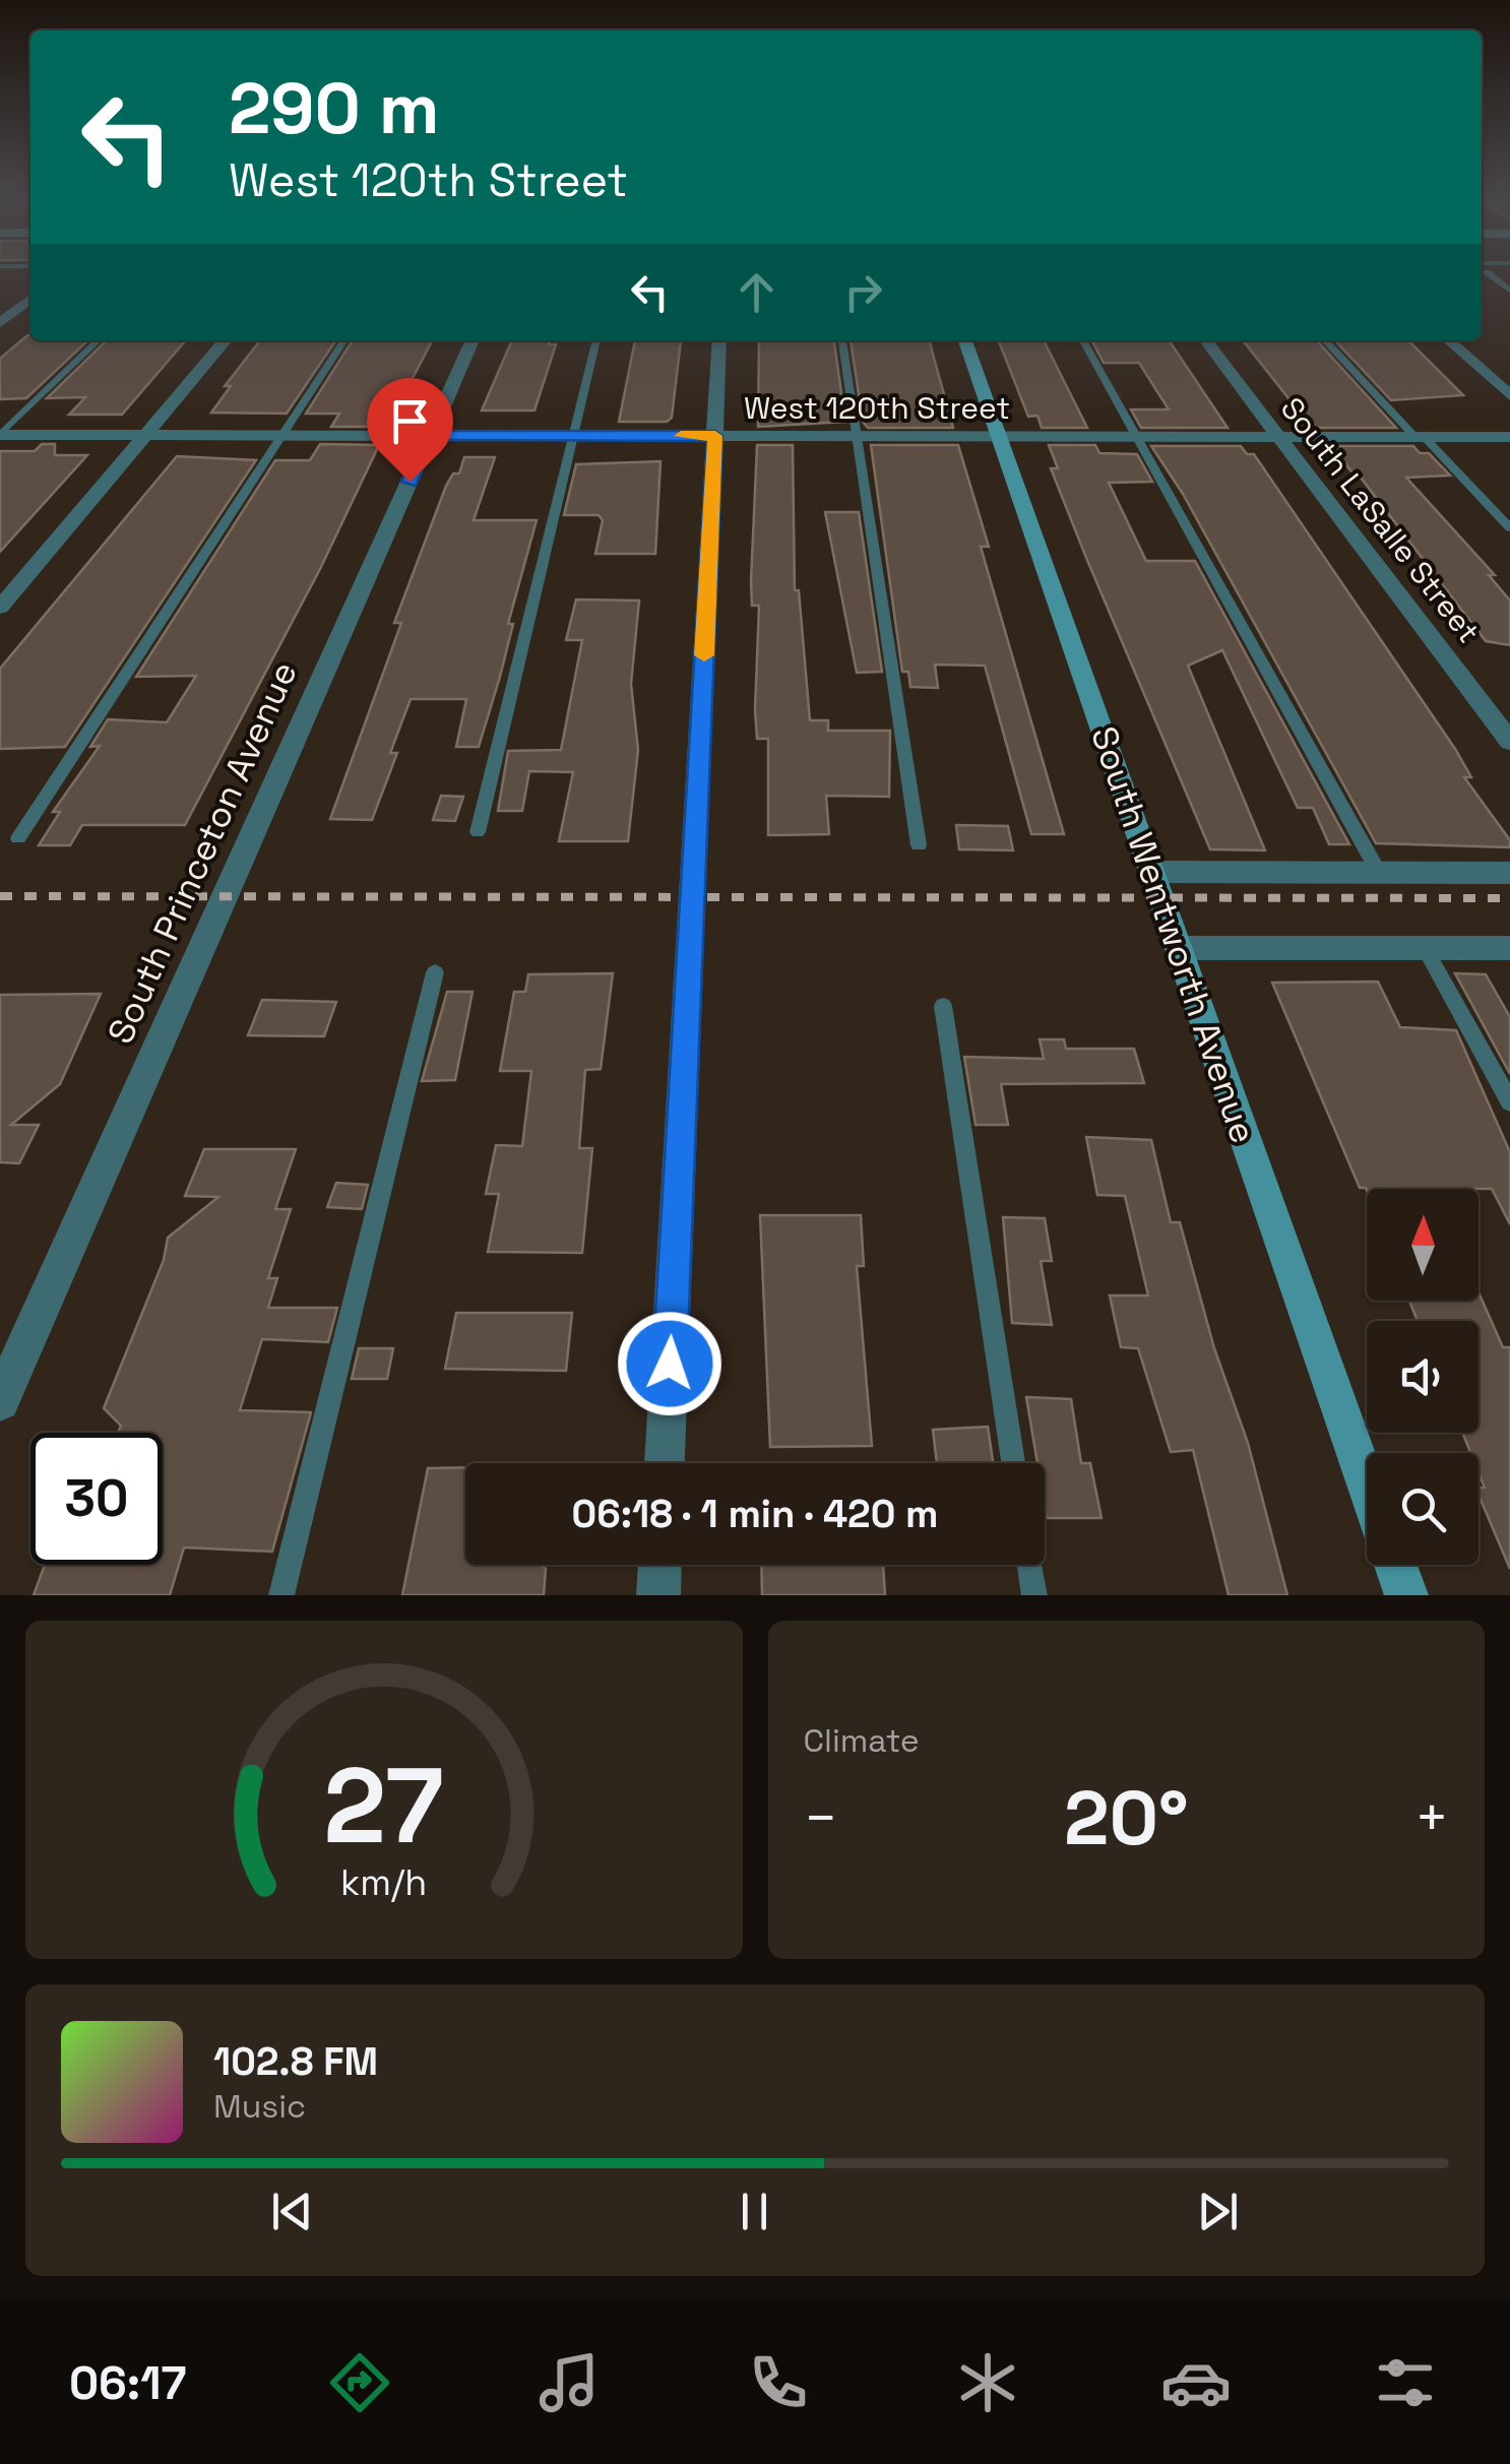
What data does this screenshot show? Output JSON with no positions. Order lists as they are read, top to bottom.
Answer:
{
  "streets": {
    "street": [
      "West 120th Street",
      "South LaSalle Street",
      "South Princeton Avenue",
      "South Wentworth Avenue"
    ]
  },
  "crossings": [
    ["West 120th Street", "South LaSalle Street"],
    ["West 120th Street", "South Princeton Avenue"],
    ["West 120th Street", "South Wentworth Avenue"]
  ],
  "north": "top",
  "page": {
    "turn": ["290 m", "West 120th Street"],
    "limit": "30",
    "trip": "06:18 · 1 min · 420 m",
    "tile": "Climate",
    "heat": ["−", "20°", "+"],
    "song": ["102.8 FM", "Music"],
    "tabs": "06:17",
    "gauge": ["27", "km/h"]
  }
}
